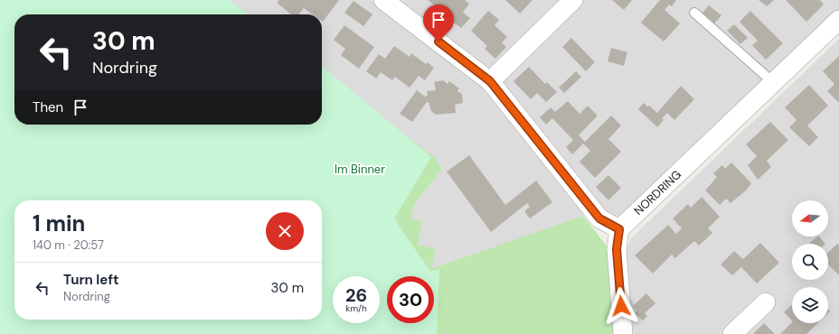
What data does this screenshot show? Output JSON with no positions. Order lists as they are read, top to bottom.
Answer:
{
  "streets": {
    "street": ["NORDRING"]
  },
  "parks": ["Im Binner"],
  "north": "left",
  "page": {
    "turn": ["30 m", "Nordring"],
    "then": "Then",
    "heading": ["1 min", "140 m · 20:57"],
    "list": [
      {
        "name": "Turn left",
        "note": "Nordring",
        "value": "30 m"
      }
    ],
    "speed": "26 km/h",
    "limit": "30"
  }
}
